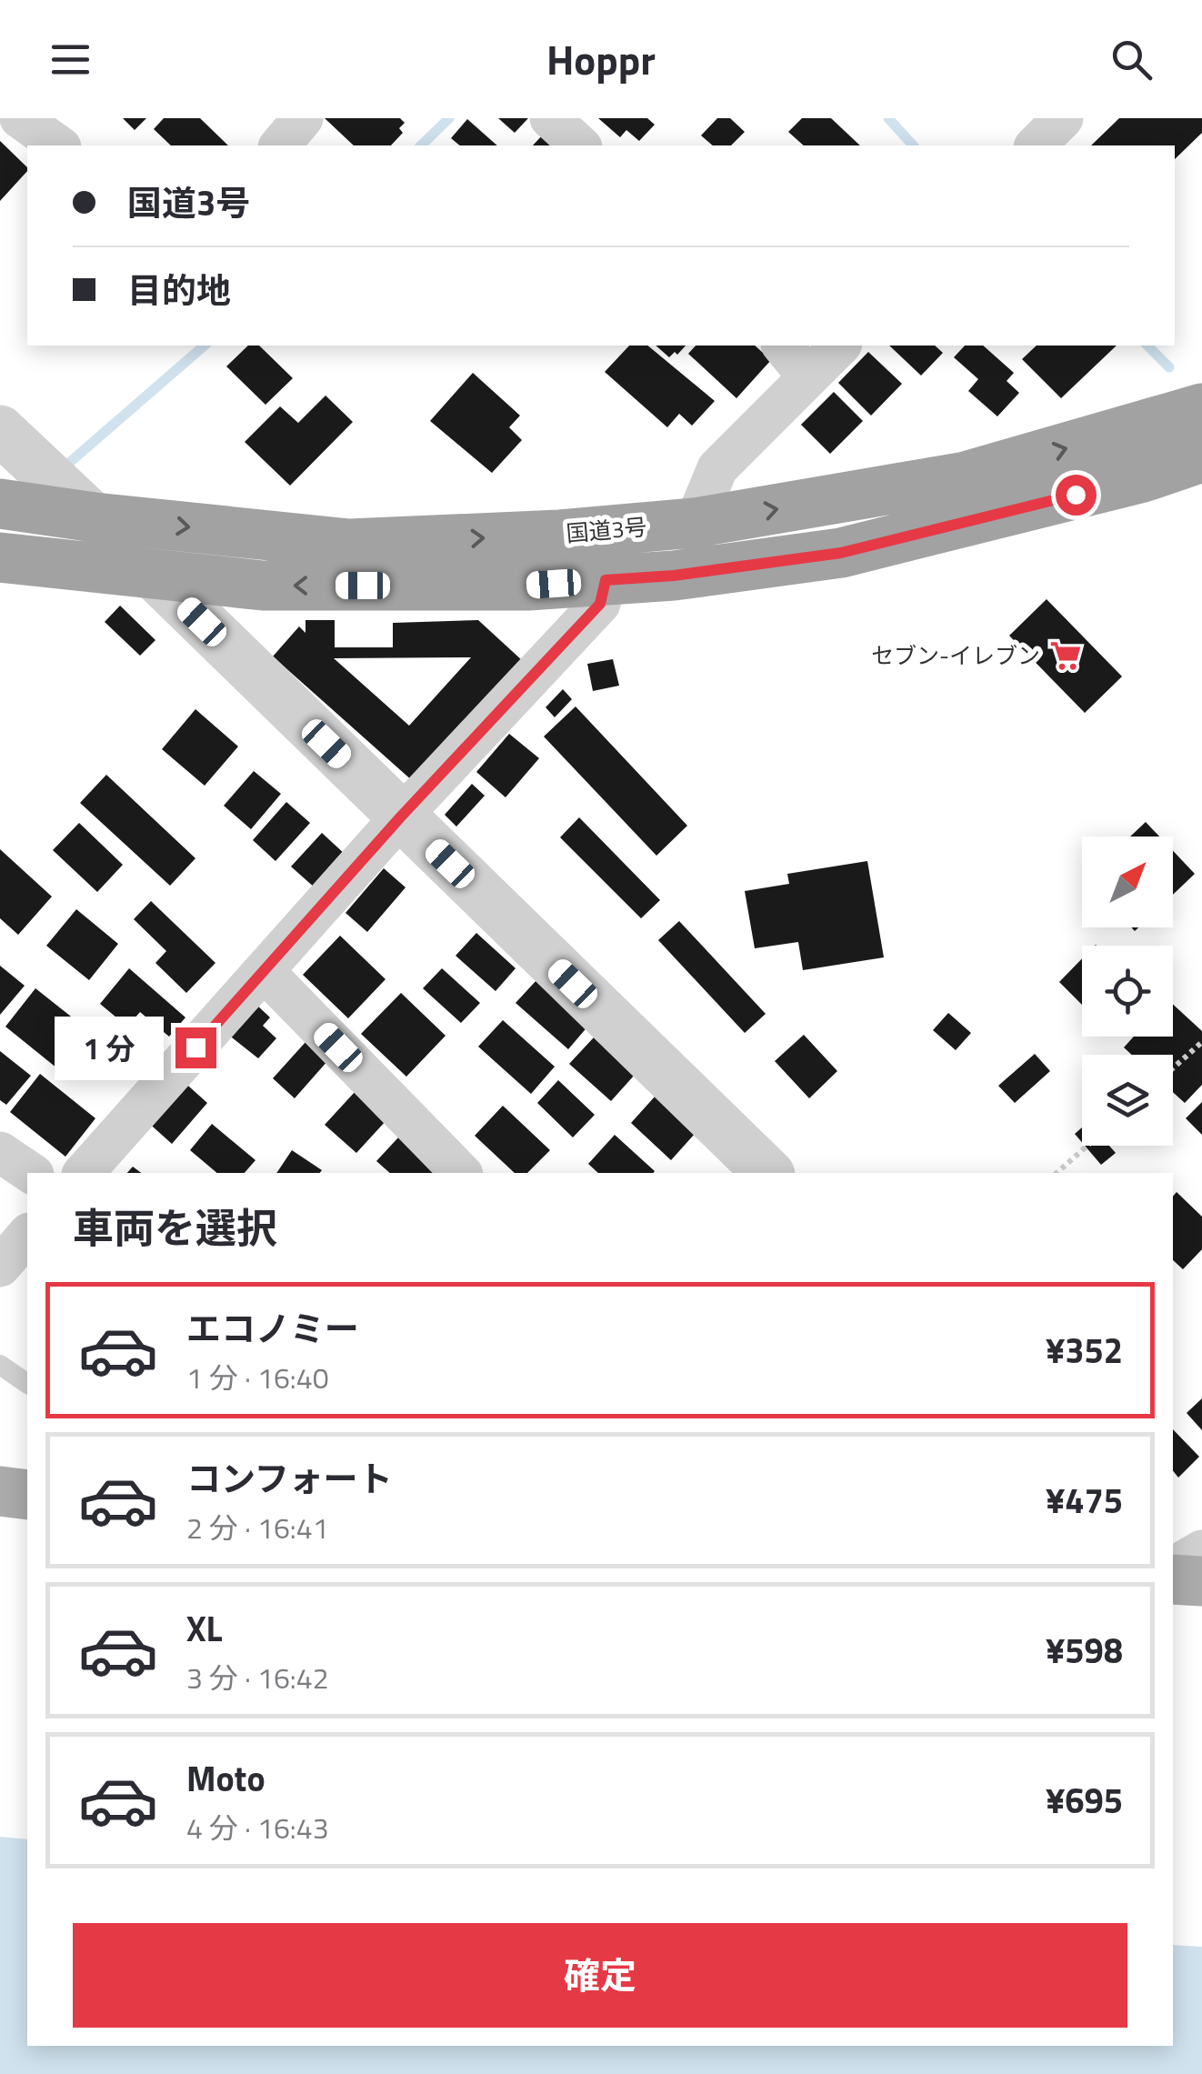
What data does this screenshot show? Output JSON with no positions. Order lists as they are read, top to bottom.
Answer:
{
  "streets": {
    "highway": ["国道3号"]
  },
  "places": {
    "supermarket": ["セブン-イレブン"]
  },
  "north": "top right",
  "page": {
    "header": "Hoppr",
    "banner": ["国道3号", "目的地"],
    "bubble": "1 分",
    "heading": "車両を選択",
    "list": [
      {
        "name": "エコノミー",
        "note": "1 分 · 16:40",
        "value": "¥352"
      },
      {
        "name": "コンフォート",
        "note": "2 分 · 16:41",
        "value": "¥475"
      },
      {
        "name": "XL",
        "note": "3 分 · 16:42",
        "value": "¥598"
      },
      {
        "name": "Moto",
        "note": "4 分 · 16:43",
        "value": "¥695"
      }
    ],
    "buttons": "確定"
  }
}
